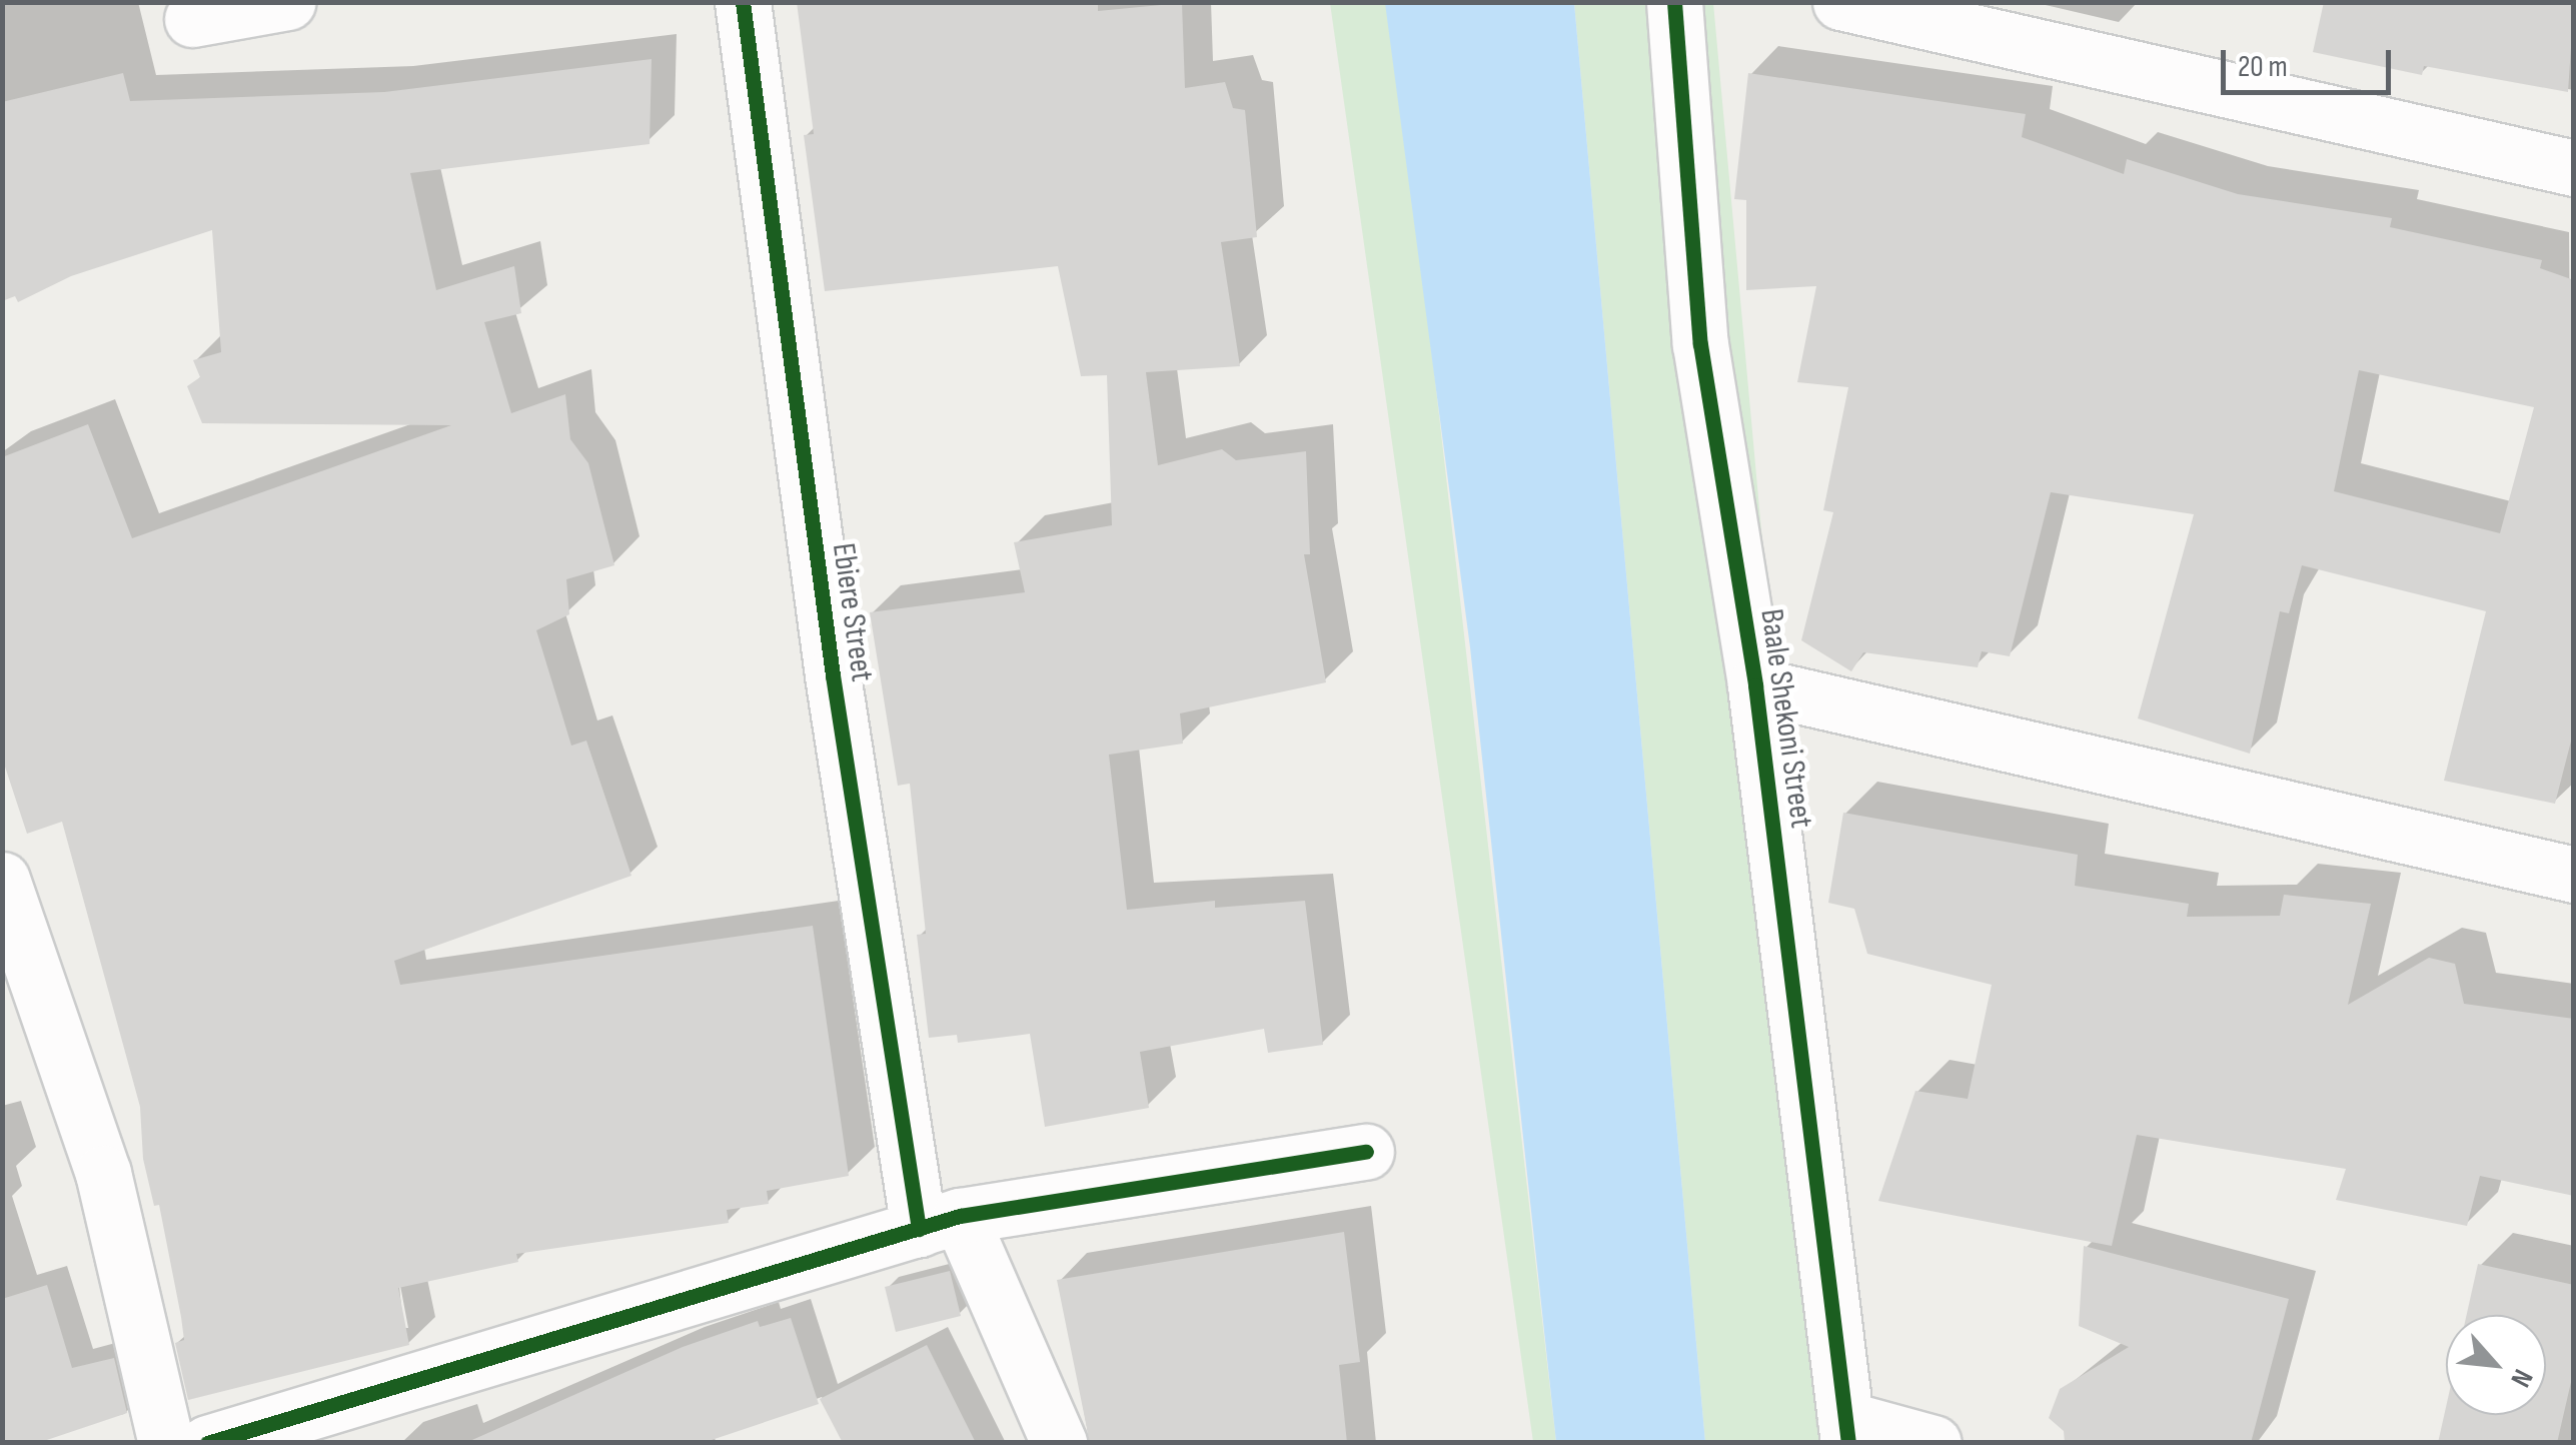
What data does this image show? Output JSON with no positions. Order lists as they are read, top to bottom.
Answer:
{
  "streets": {
    "street": ["Ebiere Street", "Baale Shekoni Street"]
  },
  "scale_bar": "20 m",
  "north": "bottom right"
}
